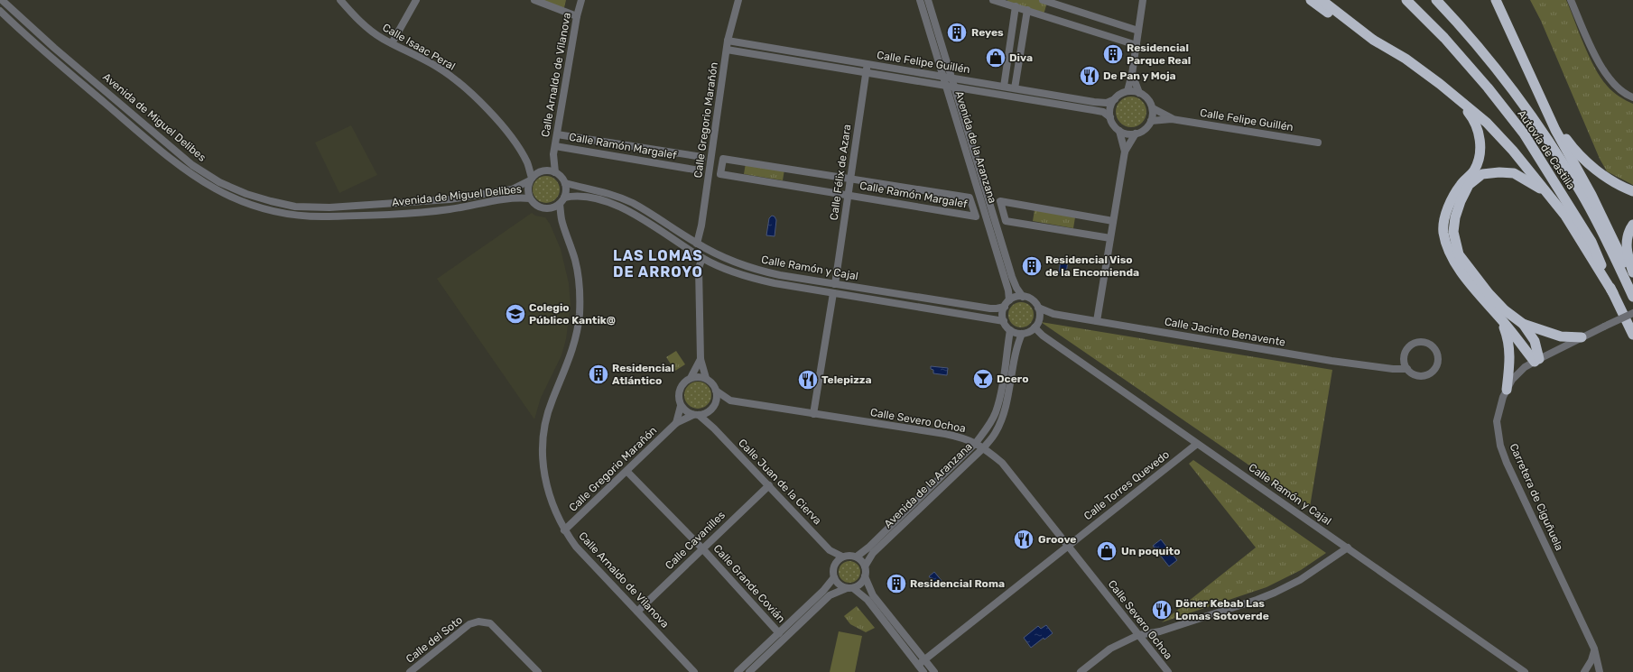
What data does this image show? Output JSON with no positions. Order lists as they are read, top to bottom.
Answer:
{
  "streets": {
    "highway": ["Autovía de Castilla"],
    "street": [
      "Calle Isaac Peral",
      "Calle Felipe Guillén",
      "Calle Arnaldo de Vilanova",
      "Avenida de Miguel Delibes",
      "Calle Gregorio Marañón",
      "Calle Ramón Margalef",
      "Avenida de la Aranzana",
      "Calle Félix de Azara",
      "Calle Ramón y Cajal",
      "Calle Jacinto Benavente",
      "Calle Severo Ochoa",
      "Calle Juan de la Cierva",
      "Calle Torres Quevedo",
      "Carretera de Ciguñuela",
      "Calle Cavanilles",
      "Calle Grande Covián",
      "Calle del Soto"
    ]
  },
  "crossings": [
    ["Calle Isaac Peral", "Calle Arnaldo de Vilanova"],
    ["Calle Isaac Peral", "Avenida de Miguel Delibes"],
    ["Calle Isaac Peral", "Calle Ramón y Cajal"],
    ["Calle Felipe Guillén", "Calle Gregorio Marañón"],
    ["Calle Felipe Guillén", "Avenida de la Aranzana"],
    ["Calle Felipe Guillén", "Calle Félix de Azara"],
    ["Calle Arnaldo de Vilanova", "Avenida de Miguel Delibes"],
    ["Calle Arnaldo de Vilanova", "Calle Gregorio Marañón"],
    ["Calle Arnaldo de Vilanova", "Calle Ramón Margalef"],
    ["Calle Arnaldo de Vilanova", "Calle Ramón y Cajal"],
    ["Calle Arnaldo de Vilanova", "Calle Cavanilles"],
    ["Avenida de Miguel Delibes", "Calle Ramón y Cajal"],
    ["Calle Gregorio Marañón", "Calle Ramón Margalef"],
    ["Calle Gregorio Marañón", "Calle Ramón y Cajal"],
    ["Calle Gregorio Marañón", "Calle Severo Ochoa"],
    ["Calle Gregorio Marañón", "Calle Juan de la Cierva"],
    ["Calle Gregorio Marañón", "Calle Grande Covián"],
    ["Calle Ramón Margalef", "Avenida de la Aranzana"],
    ["Calle Ramón Margalef", "Calle Félix de Azara"],
    ["Avenida de la Aranzana", "Calle Ramón y Cajal"],
    ["Avenida de la Aranzana", "Calle Jacinto Benavente"],
    ["Avenida de la Aranzana", "Calle Severo Ochoa"],
    ["Avenida de la Aranzana", "Calle Juan de la Cierva"],
    ["Calle Félix de Azara", "Calle Ramón y Cajal"],
    ["Calle Ramón y Cajal", "Calle Jacinto Benavente"],
    ["Calle Ramón y Cajal", "Calle Torres Quevedo"],
    ["Calle Severo Ochoa", "Calle Juan de la Cierva"],
    ["Calle Severo Ochoa", "Calle Torres Quevedo"],
    ["Calle Juan de la Cierva", "Calle Cavanilles"],
    ["Calle Cavanilles", "Calle Grande Covián"]
  ],
  "districts": ["LAS LOMAS DE ARROYO"],
  "places": {
    "building": [
      "Reyes",
      "Residencial Parque Real",
      "Residencial Viso de la Encomienda",
      "Residencial Atlántico",
      "Residencial Roma"
    ],
    "shop": ["Diva", "Un poquito"],
    "restaurant": [
      "De Pan y Moja",
      "Telepizza",
      "Groove",
      "Döner Kebab Las Lomas Sotoverde"
    ],
    "school or university": ["Colegio Público Kantik@"],
    "bar": ["Dcero"]
  }
}
